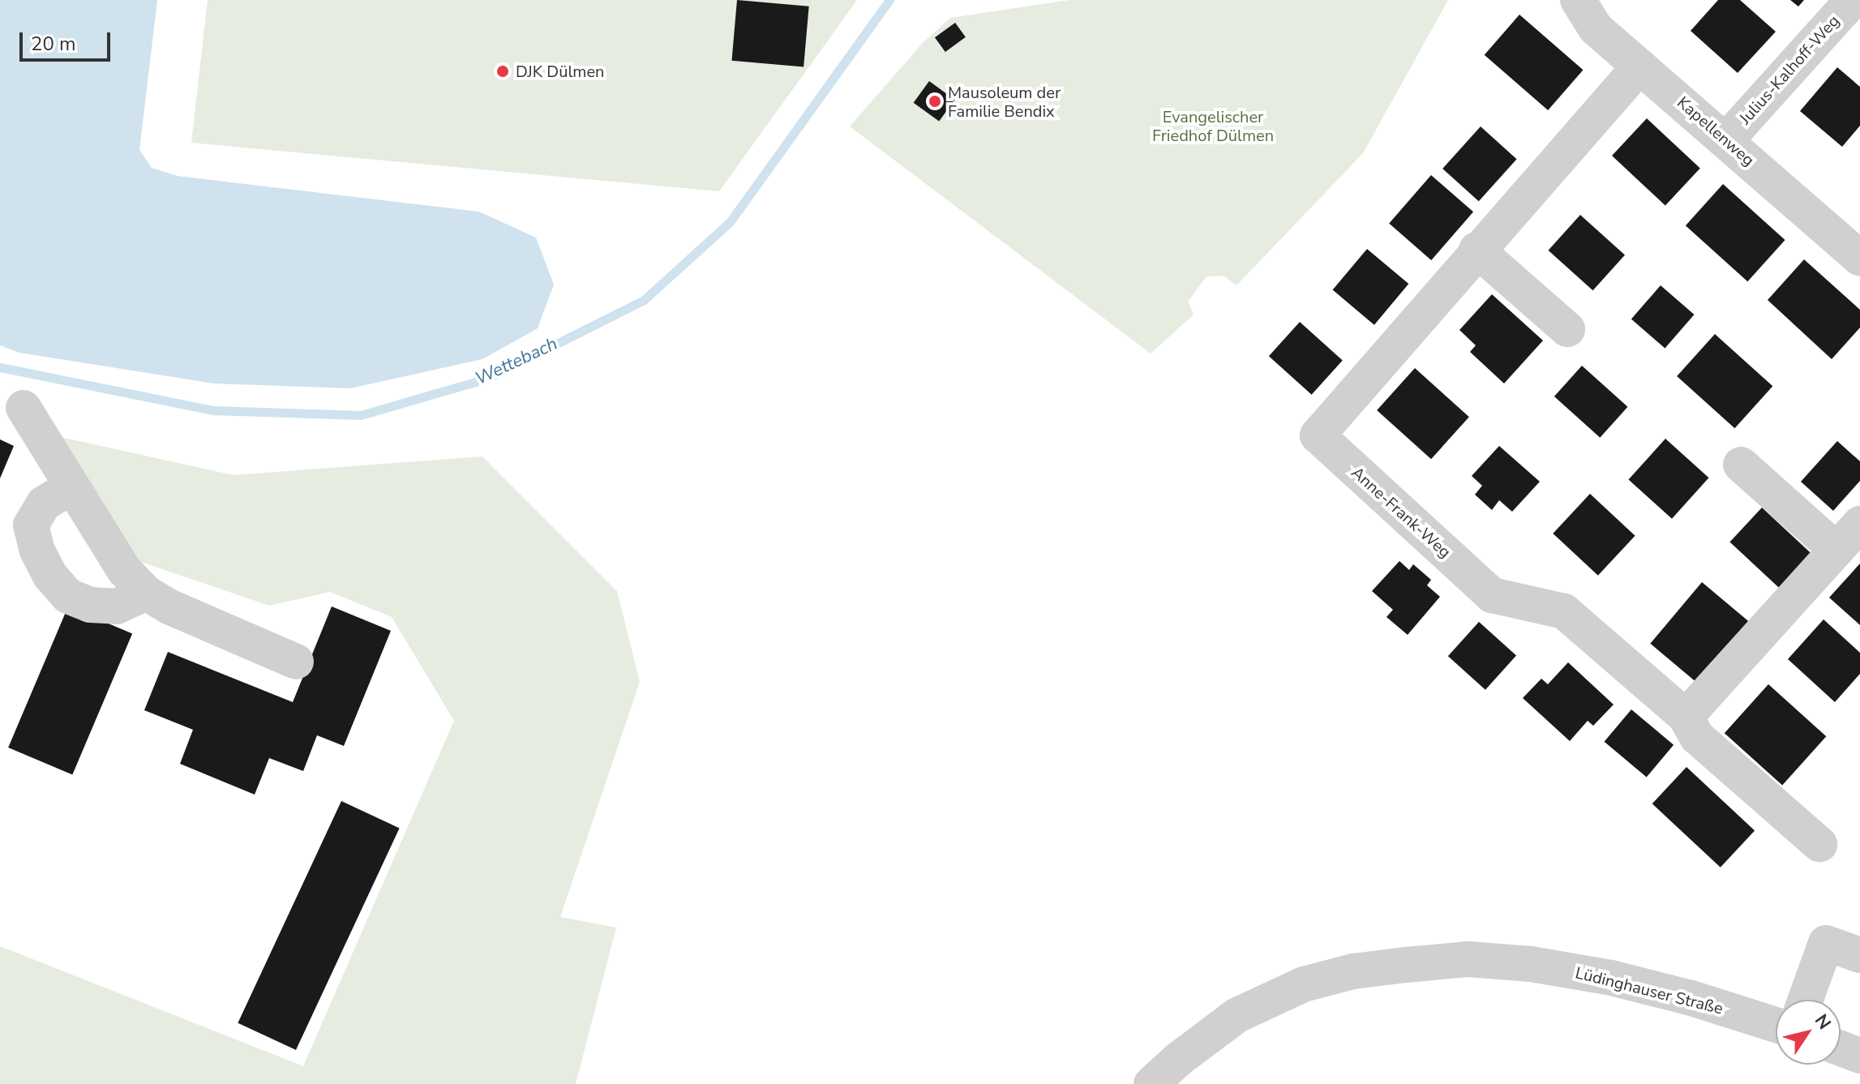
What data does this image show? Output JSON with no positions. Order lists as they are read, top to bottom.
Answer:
{
  "streets": {
    "street": [
      "Julius-Kalhoff-Weg",
      "Kapellenweg",
      "Anne-Frank-Weg",
      "Lüdinghauser Straße"
    ]
  },
  "crossings": [
    ["Julius-Kalhoff-Weg", "Kapellenweg"],
    ["Kapellenweg", "Anne-Frank-Weg"]
  ],
  "water": ["Wettebach"],
  "parks": ["Evangelischer Friedhof Dülmen"],
  "places": ["DJK Dülmen", "Mausoleum der Familie Bendix"],
  "scale_bar": "20 m",
  "north": "top right"
}
